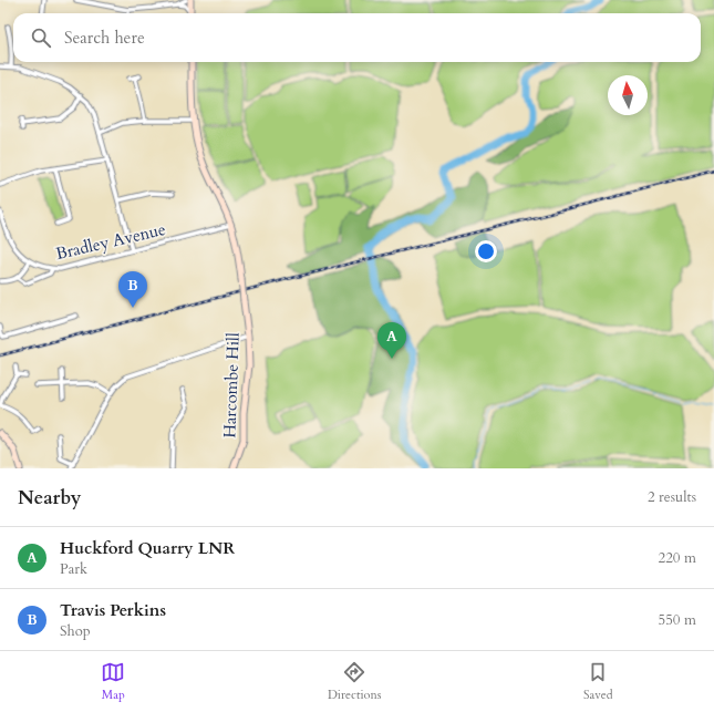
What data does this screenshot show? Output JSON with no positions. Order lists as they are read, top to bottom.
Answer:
{
  "streets": {
    "street": ["Bradley Avenue", "Harcombe Hill"]
  },
  "crossings": [
    ["Bradley Avenue", "Harcombe Hill"]
  ],
  "north": "top",
  "page": {
    "search": "Search here",
    "pins": ["B", "A"],
    "heading": ["Nearby", "2 results"],
    "list": [
      {
        "mark": "A",
        "name": "Huckford Quarry LNR",
        "note": "Park",
        "value": "220 m"
      },
      {
        "mark": "B",
        "name": "Travis Perkins",
        "note": "Shop",
        "value": "550 m"
      }
    ],
    "nav": ["Map", "Directions", "Saved"]
  }
}
